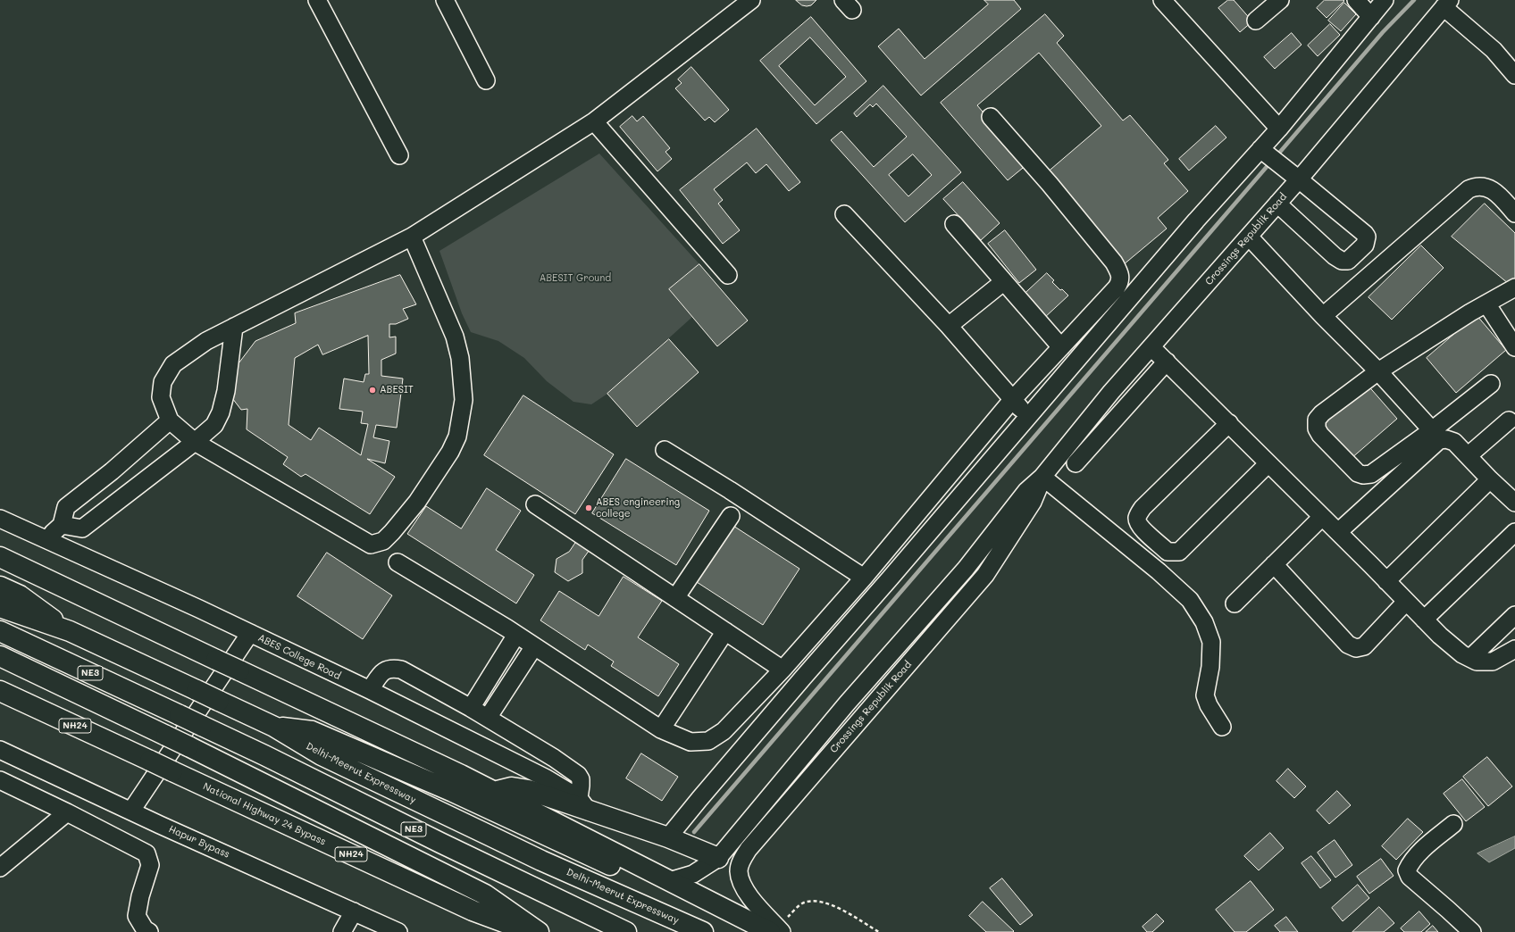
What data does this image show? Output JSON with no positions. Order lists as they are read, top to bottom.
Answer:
{
  "streets": {
    "highway": [
      "NE3",
      "NH24",
      "Delhi-Meerut Expressway",
      "National Highway 24 Bypass"
    ],
    "street": ["Crossings Republik Road", "ABES College Road", "Hapur Bypass"]
  },
  "parks": ["ABESIT Ground"],
  "places": ["ABESIT", "ABES engineering college"]
}
